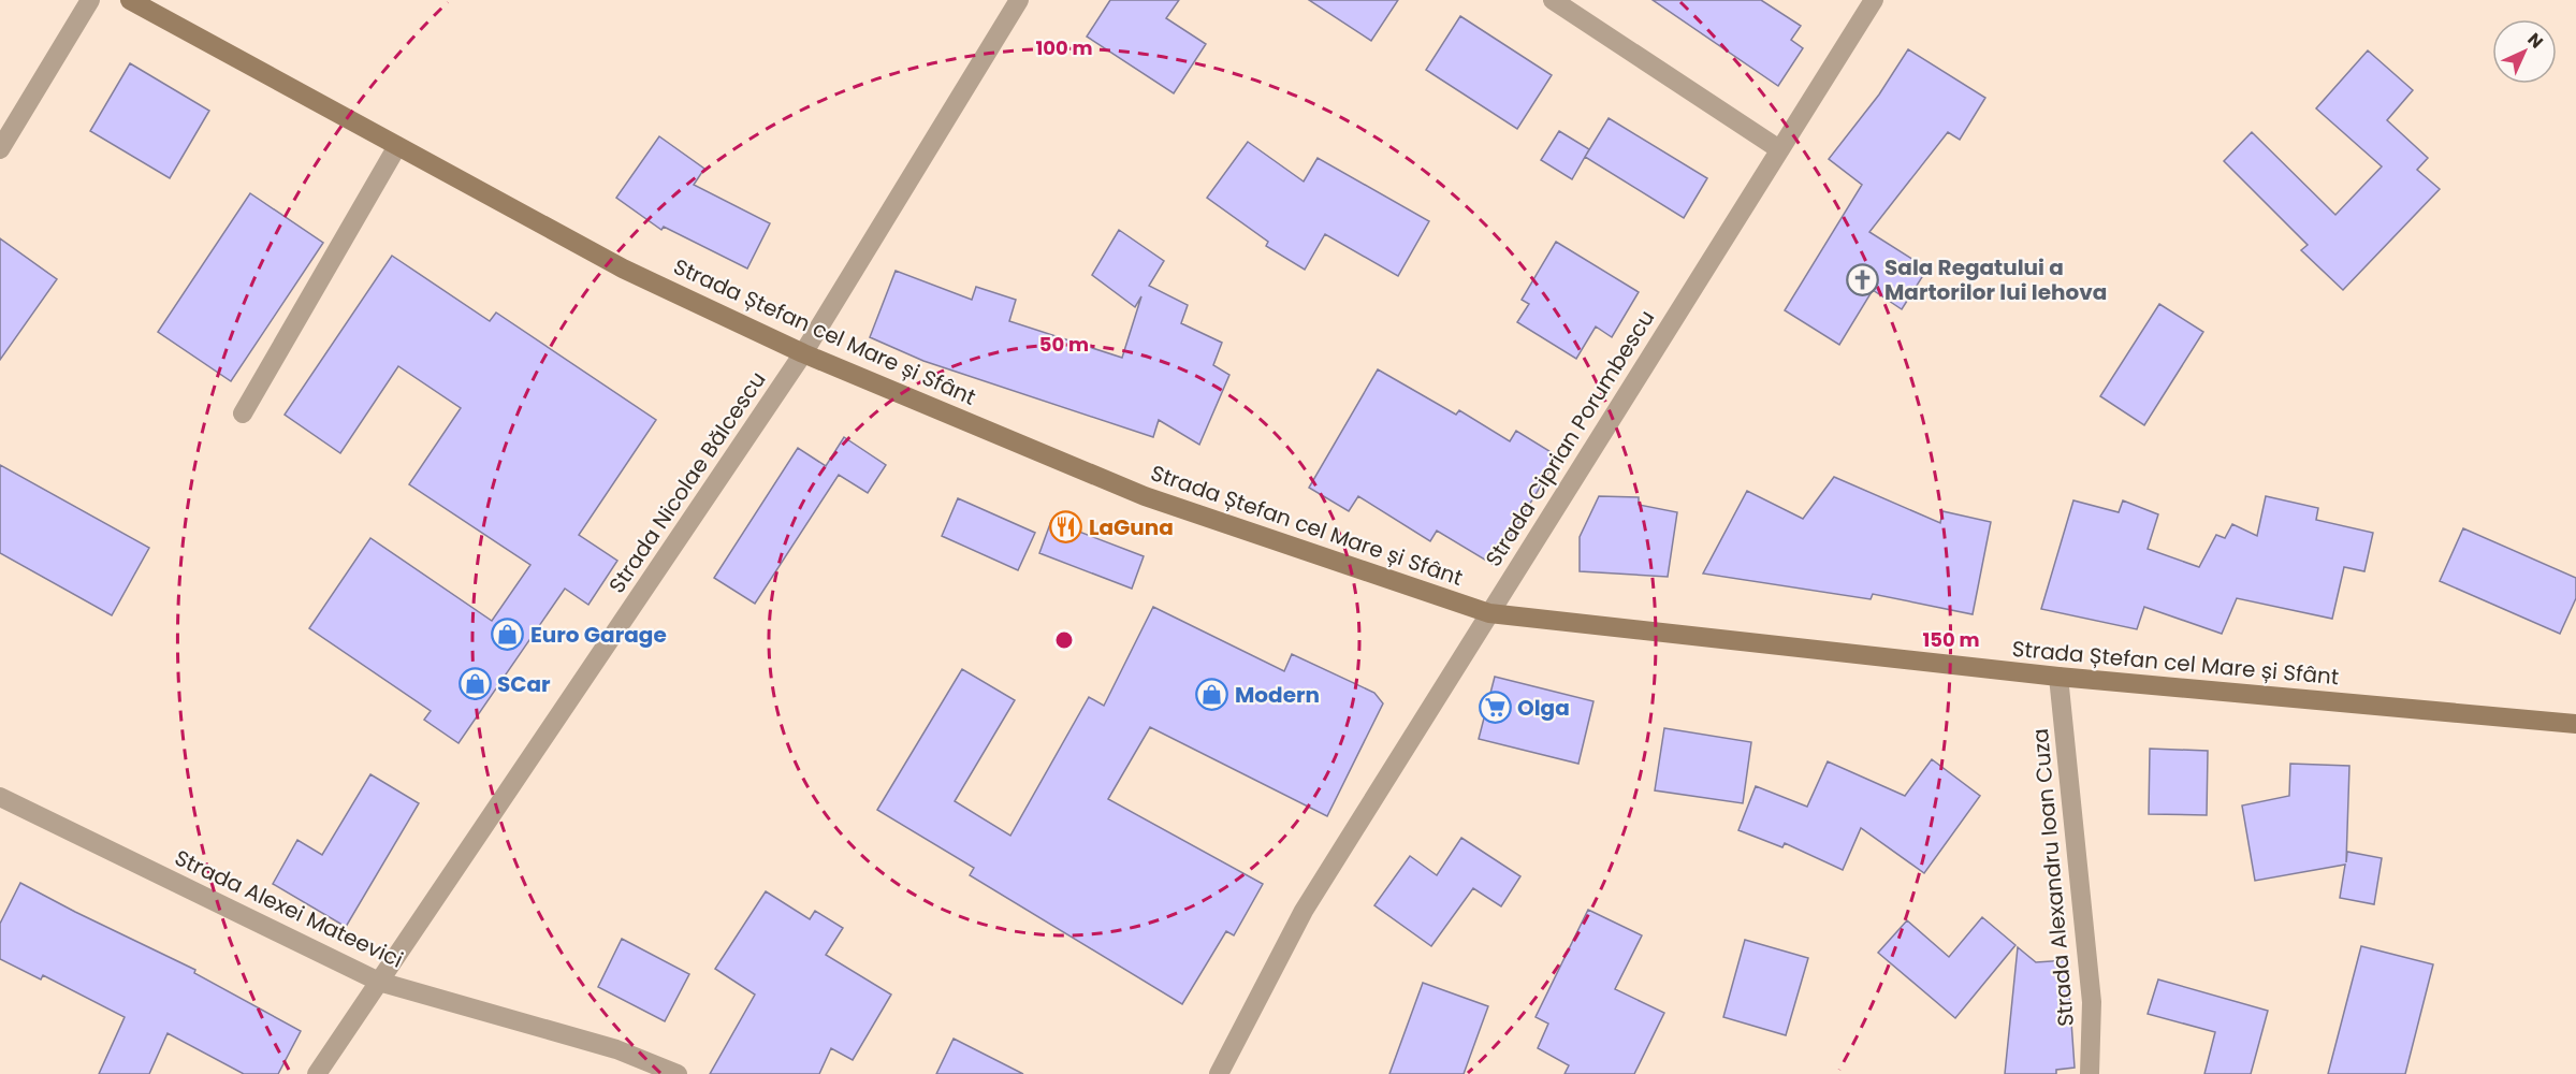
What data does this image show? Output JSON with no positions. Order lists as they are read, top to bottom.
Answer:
{
  "streets": {
    "main road": ["Strada Ștefan cel Mare și Sfânt"],
    "street": [
      "Strada Ciprian Porumbescu",
      "Strada Nicolae Bălcescu",
      "Strada Alexandru Ioan Cuza",
      "Strada Alexei Mateevici"
    ]
  },
  "crossings": [
    ["Strada Ștefan cel Mare și Sfânt", "Strada Ciprian Porumbescu"],
    ["Strada Ștefan cel Mare și Sfânt", "Strada Nicolae Bălcescu"],
    ["Strada Ștefan cel Mare și Sfânt", "Strada Alexandru Ioan Cuza"],
    ["Strada Nicolae Bălcescu", "Strada Alexei Mateevici"]
  ],
  "places": {
    "church": ["Sala Regatului a Martorilor lui Iehova"],
    "restaurant": ["LaGuna"],
    "shop": ["Euro Garage", "SCar", "Modern"],
    "supermarket": ["Olga"]
  },
  "north": "top right",
  "rings": ["100 m", "50 m", "150 m"]
}
